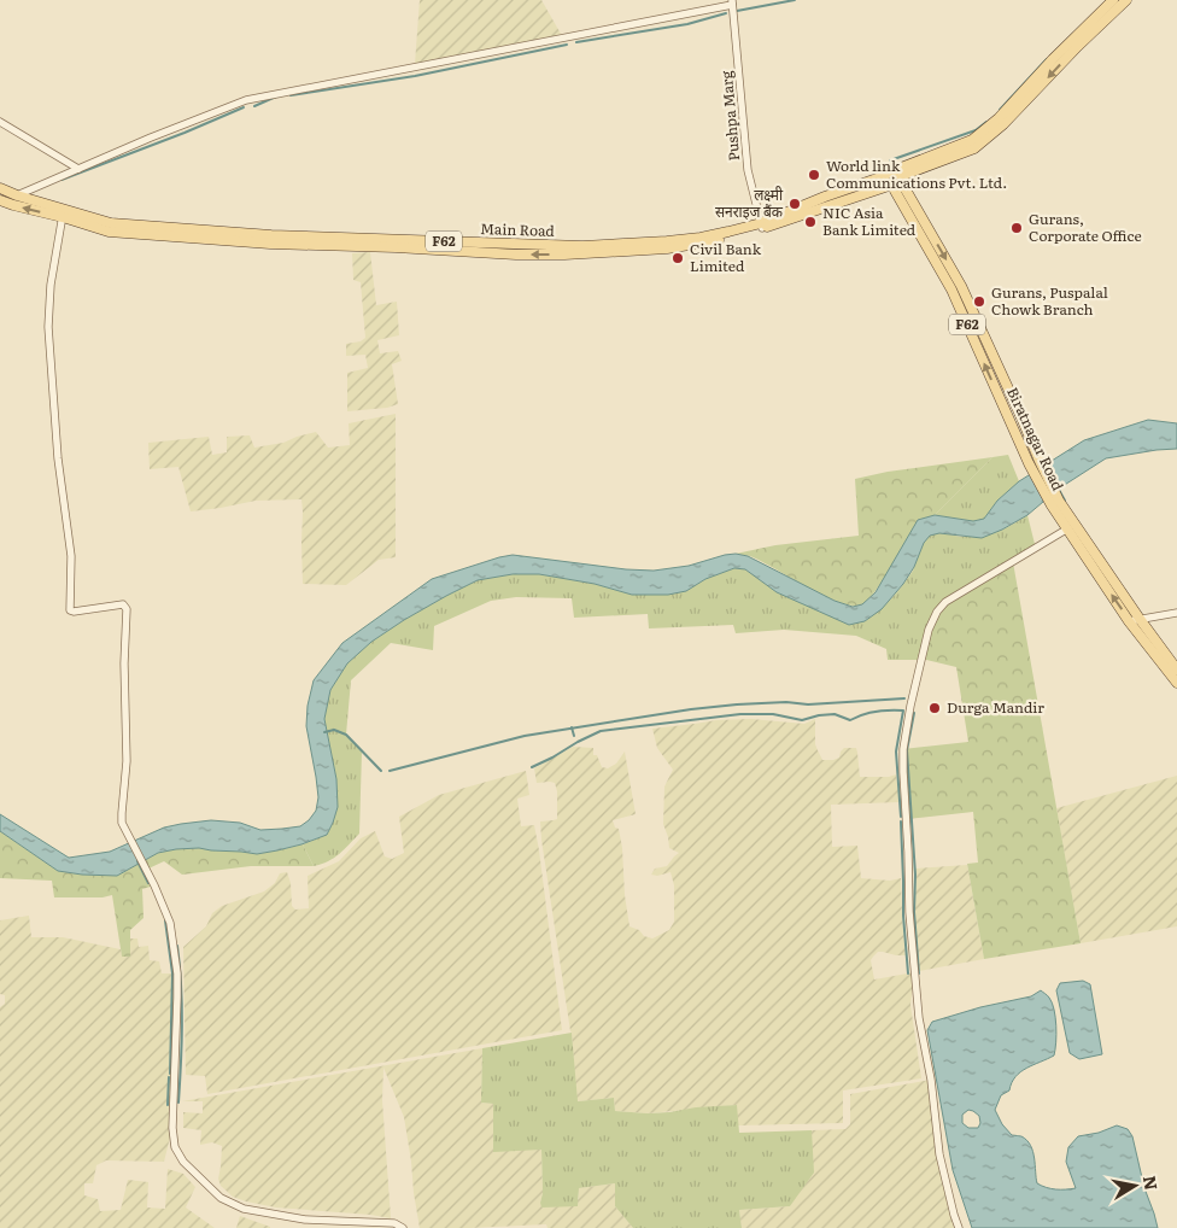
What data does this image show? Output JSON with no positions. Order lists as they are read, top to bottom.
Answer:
{
  "streets": {
    "main road": ["Main Road", "F62", "Biratnagar Road"],
    "street": ["Pushpa Marg"]
  },
  "crossings": [
    ["Pushpa Marg", "Main Road"],
    ["Main Road", "Biratnagar Road"]
  ],
  "places": [
    "World link Communications Pvt. Ltd.",
    "लक्ष्मी सनराइज बैंक",
    "NIC Asia Bank Limited",
    "Gurans, Corporate Office",
    "Civil Bank Limited",
    "Gurans, Puspalal Chowk Branch",
    "Durga Mandir"
  ],
  "north": "right"
}
